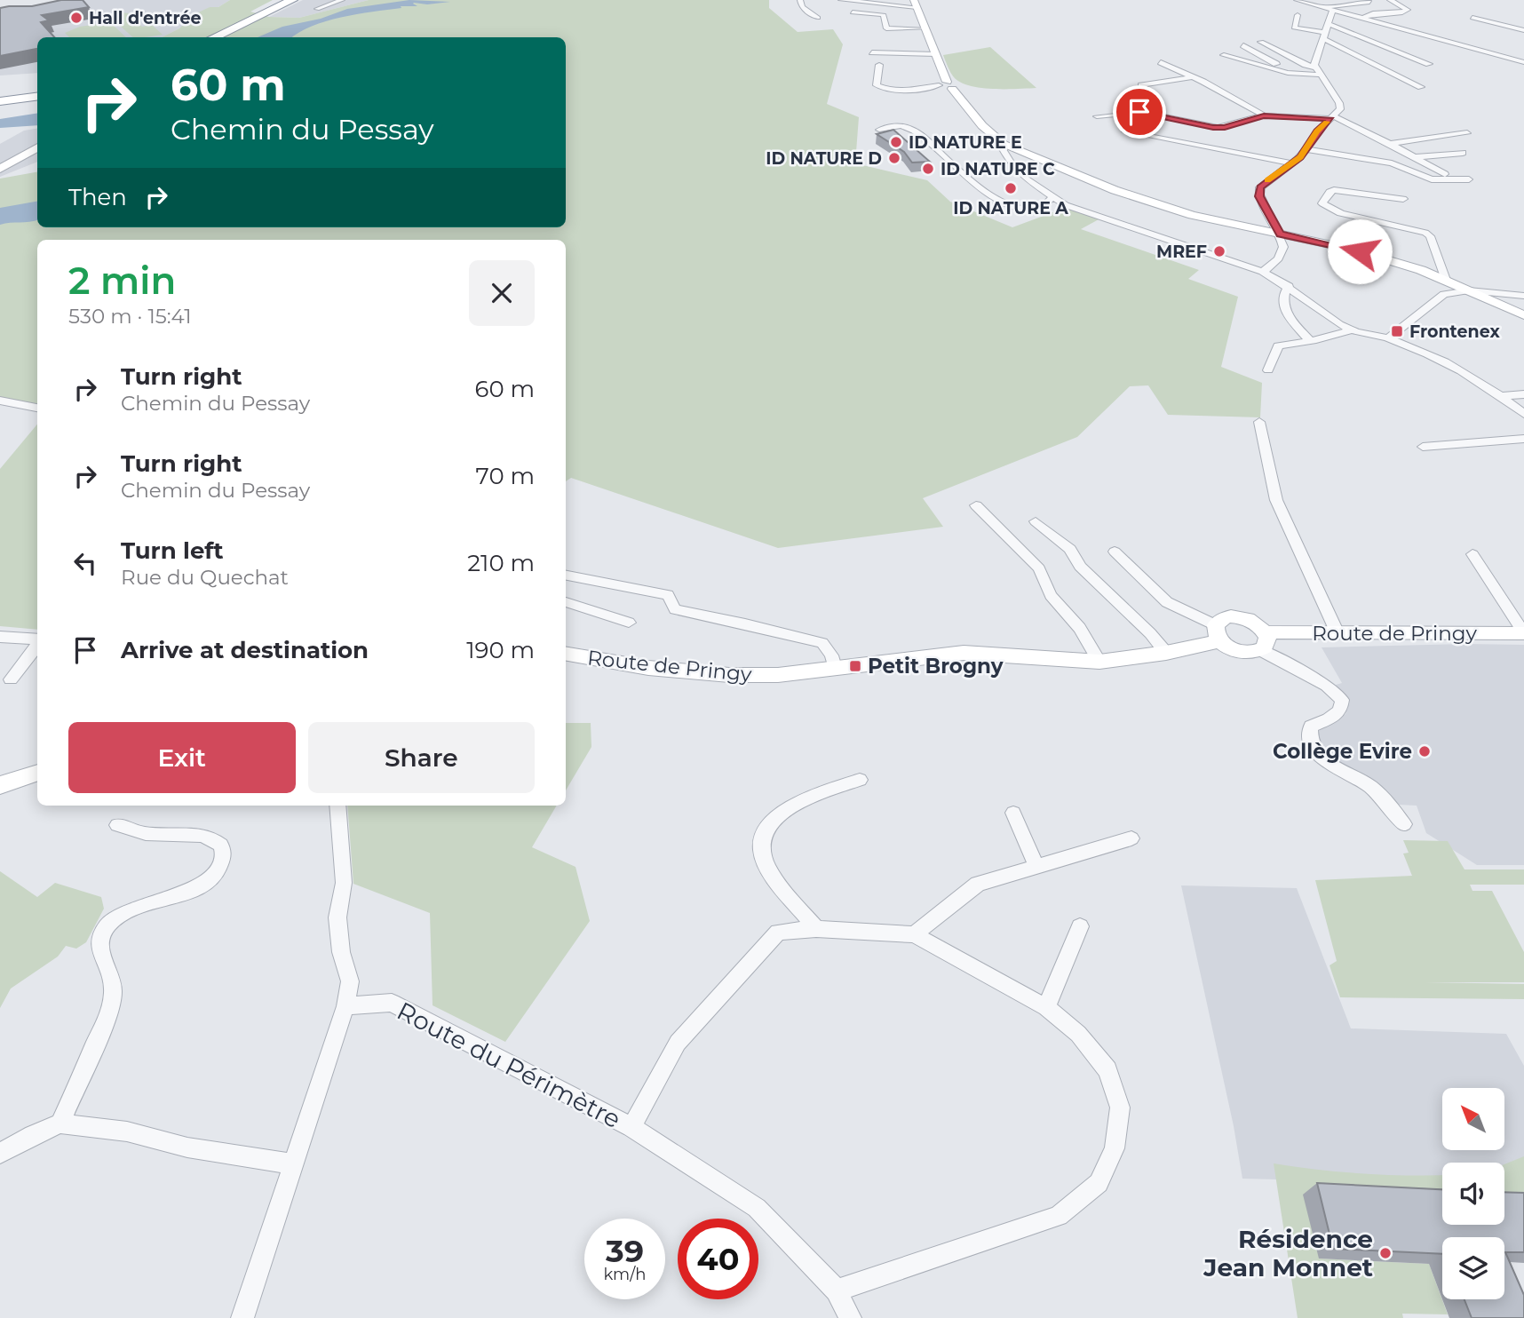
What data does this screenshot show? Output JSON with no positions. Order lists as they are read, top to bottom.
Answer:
{
  "streets": {
    "street": ["Route de Pringy", "Route du Périmètre"]
  },
  "places": {
    "other": [
      "Hall d'entrée",
      "ID NATURE E",
      "ID NATURE D",
      "ID NATURE C",
      "ID NATURE A",
      "MREF",
      "Collège Evire",
      "Résidence Jean Monnet"
    ],
    "transit": ["Frontenex", "Petit Brogny"]
  },
  "north": "top left",
  "page": {
    "turn": ["60 m", "Chemin du Pessay"],
    "then": "Then",
    "heading": ["2 min", "530 m · 15:41"],
    "list": [
      {
        "name": "Turn right",
        "note": "Chemin du Pessay",
        "value": "60 m"
      },
      {
        "name": "Turn right",
        "note": "Chemin du Pessay",
        "value": "70 m"
      },
      {
        "name": "Turn left",
        "note": "Rue du Quechat",
        "value": "210 m"
      },
      {
        "name": "Arrive at destination",
        "value": "190 m"
      }
    ],
    "buttons": ["Exit", "Share"],
    "speed": "39 km/h",
    "limit": "40"
  }
}
